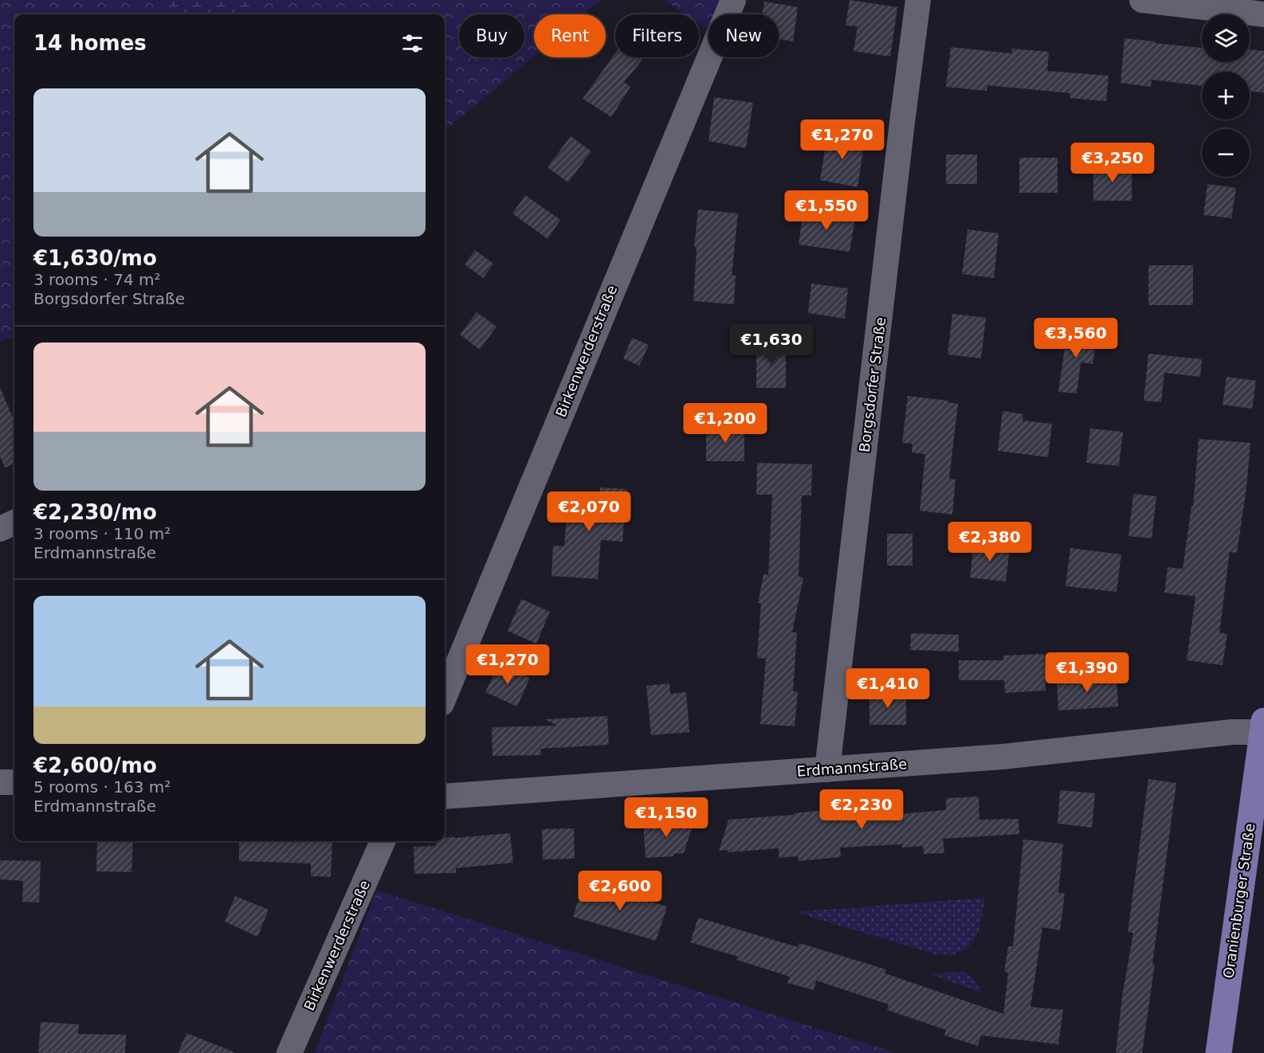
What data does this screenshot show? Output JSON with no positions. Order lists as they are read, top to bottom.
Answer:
{
  "streets": {
    "main road": ["Oranienburger Straße"],
    "street": ["Birkenwerderstraße", "Borgsdorfer Straße", "Erdmannstraße"]
  },
  "crossings": [
    ["Borgsdorfer Straße", "Erdmannstraße"],
    ["Erdmannstraße", "Oranienburger Straße"]
  ],
  "page": {
    "map_buttons": ["+", "−"],
    "chip": [
      "Buy",
      "Rent",
      "Filters",
      "New"
    ],
    "heading": "14 homes",
    "list": [
      {
        "name": "€1,630/mo",
        "note": "3 rooms · 74 m² · Borgsdorfer Straße"
      },
      {
        "name": "€2,230/mo",
        "note": "3 rooms · 110 m² · Erdmannstraße"
      },
      {
        "name": "€2,600/mo",
        "note": "5 rooms · 163 m² · Erdmannstraße"
      }
    ],
    "price": [
      "€1,270",
      "€3,250",
      "€1,550",
      "€3,560",
      "€1,630",
      "€1,200",
      "€2,070",
      "€2,380",
      "€1,270",
      "€1,390",
      "€1,410",
      "€2,230",
      "€1,150",
      "€2,600"
    ]
  }
}
